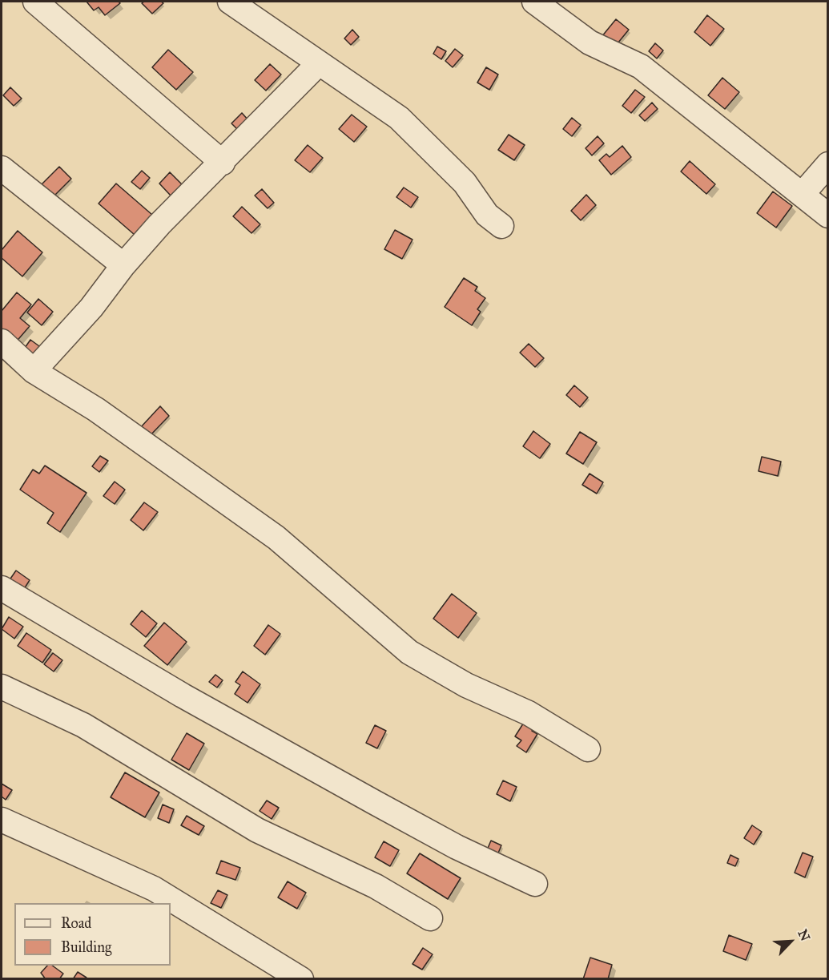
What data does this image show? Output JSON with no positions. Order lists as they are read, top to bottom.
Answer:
{
  "legend": ["Road", "Building"],
  "north": "top right"
}
